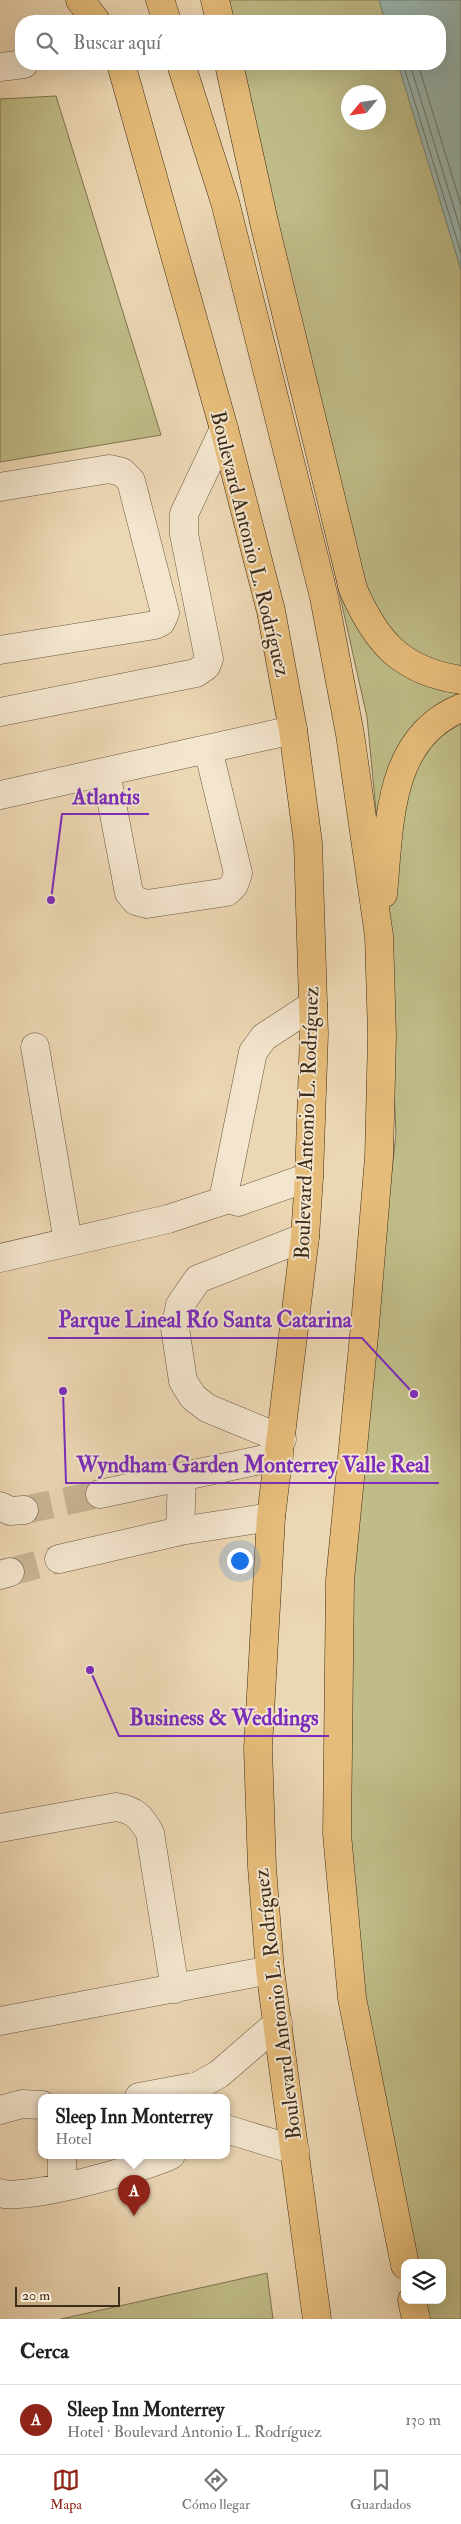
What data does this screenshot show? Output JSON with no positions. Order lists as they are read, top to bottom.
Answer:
{
  "streets": {
    "highway": ["Boulevard Antonio L. Rodríguez"]
  },
  "places": [
    "Atlantis",
    "Wyndham Garden Monterrey Valle Real",
    "Parque Lineal Río Santa Catarina",
    "Business & Weddings"
  ],
  "scale_bar": "20 m",
  "north": "bottom left",
  "page": {
    "search": "Buscar aquí",
    "popup": ["Sleep Inn Monterrey", "Hotel"],
    "pins": "A",
    "scale": "20 m",
    "heading": "Cerca",
    "list": [
      {
        "mark": "A",
        "name": "Sleep Inn Monterrey",
        "note": "Hotel · Boulevard Antonio L. Rodríguez",
        "value": "130 m"
      }
    ],
    "nav": ["Mapa", "Cómo llegar", "Guardados"]
  }
}
